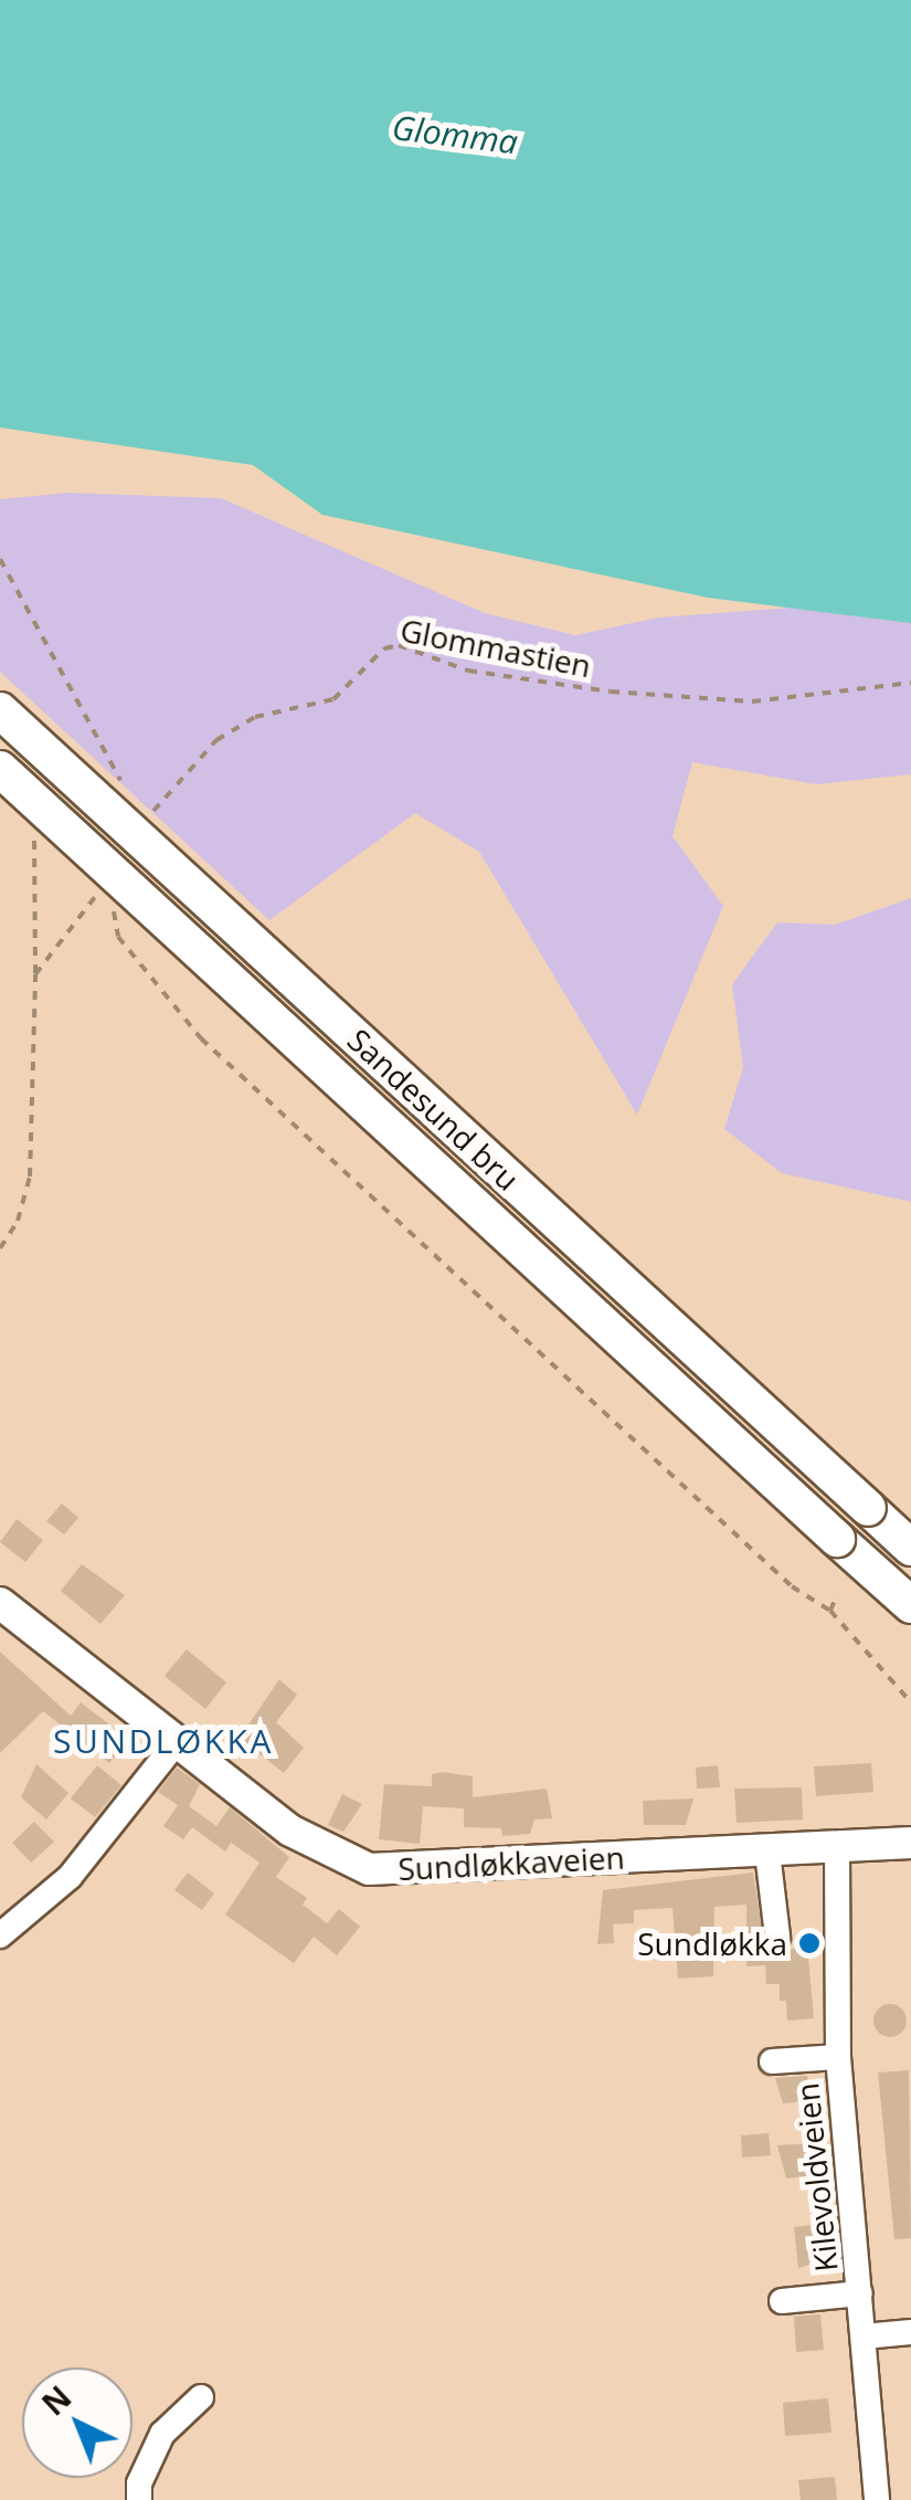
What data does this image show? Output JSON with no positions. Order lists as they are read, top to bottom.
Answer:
{
  "streets": {
    "highway": ["Sandesund bru"],
    "main road": ["Sundløkkaveien"],
    "street": ["Kilevoldveien"],
    "path": ["Glommastien"]
  },
  "crossings": [
    ["Sundløkkaveien", "Kilevoldveien"]
  ],
  "districts": ["SUNDLØKKA"],
  "water": ["Glomma"],
  "places": ["Sundløkka"],
  "north": "top left"
}
